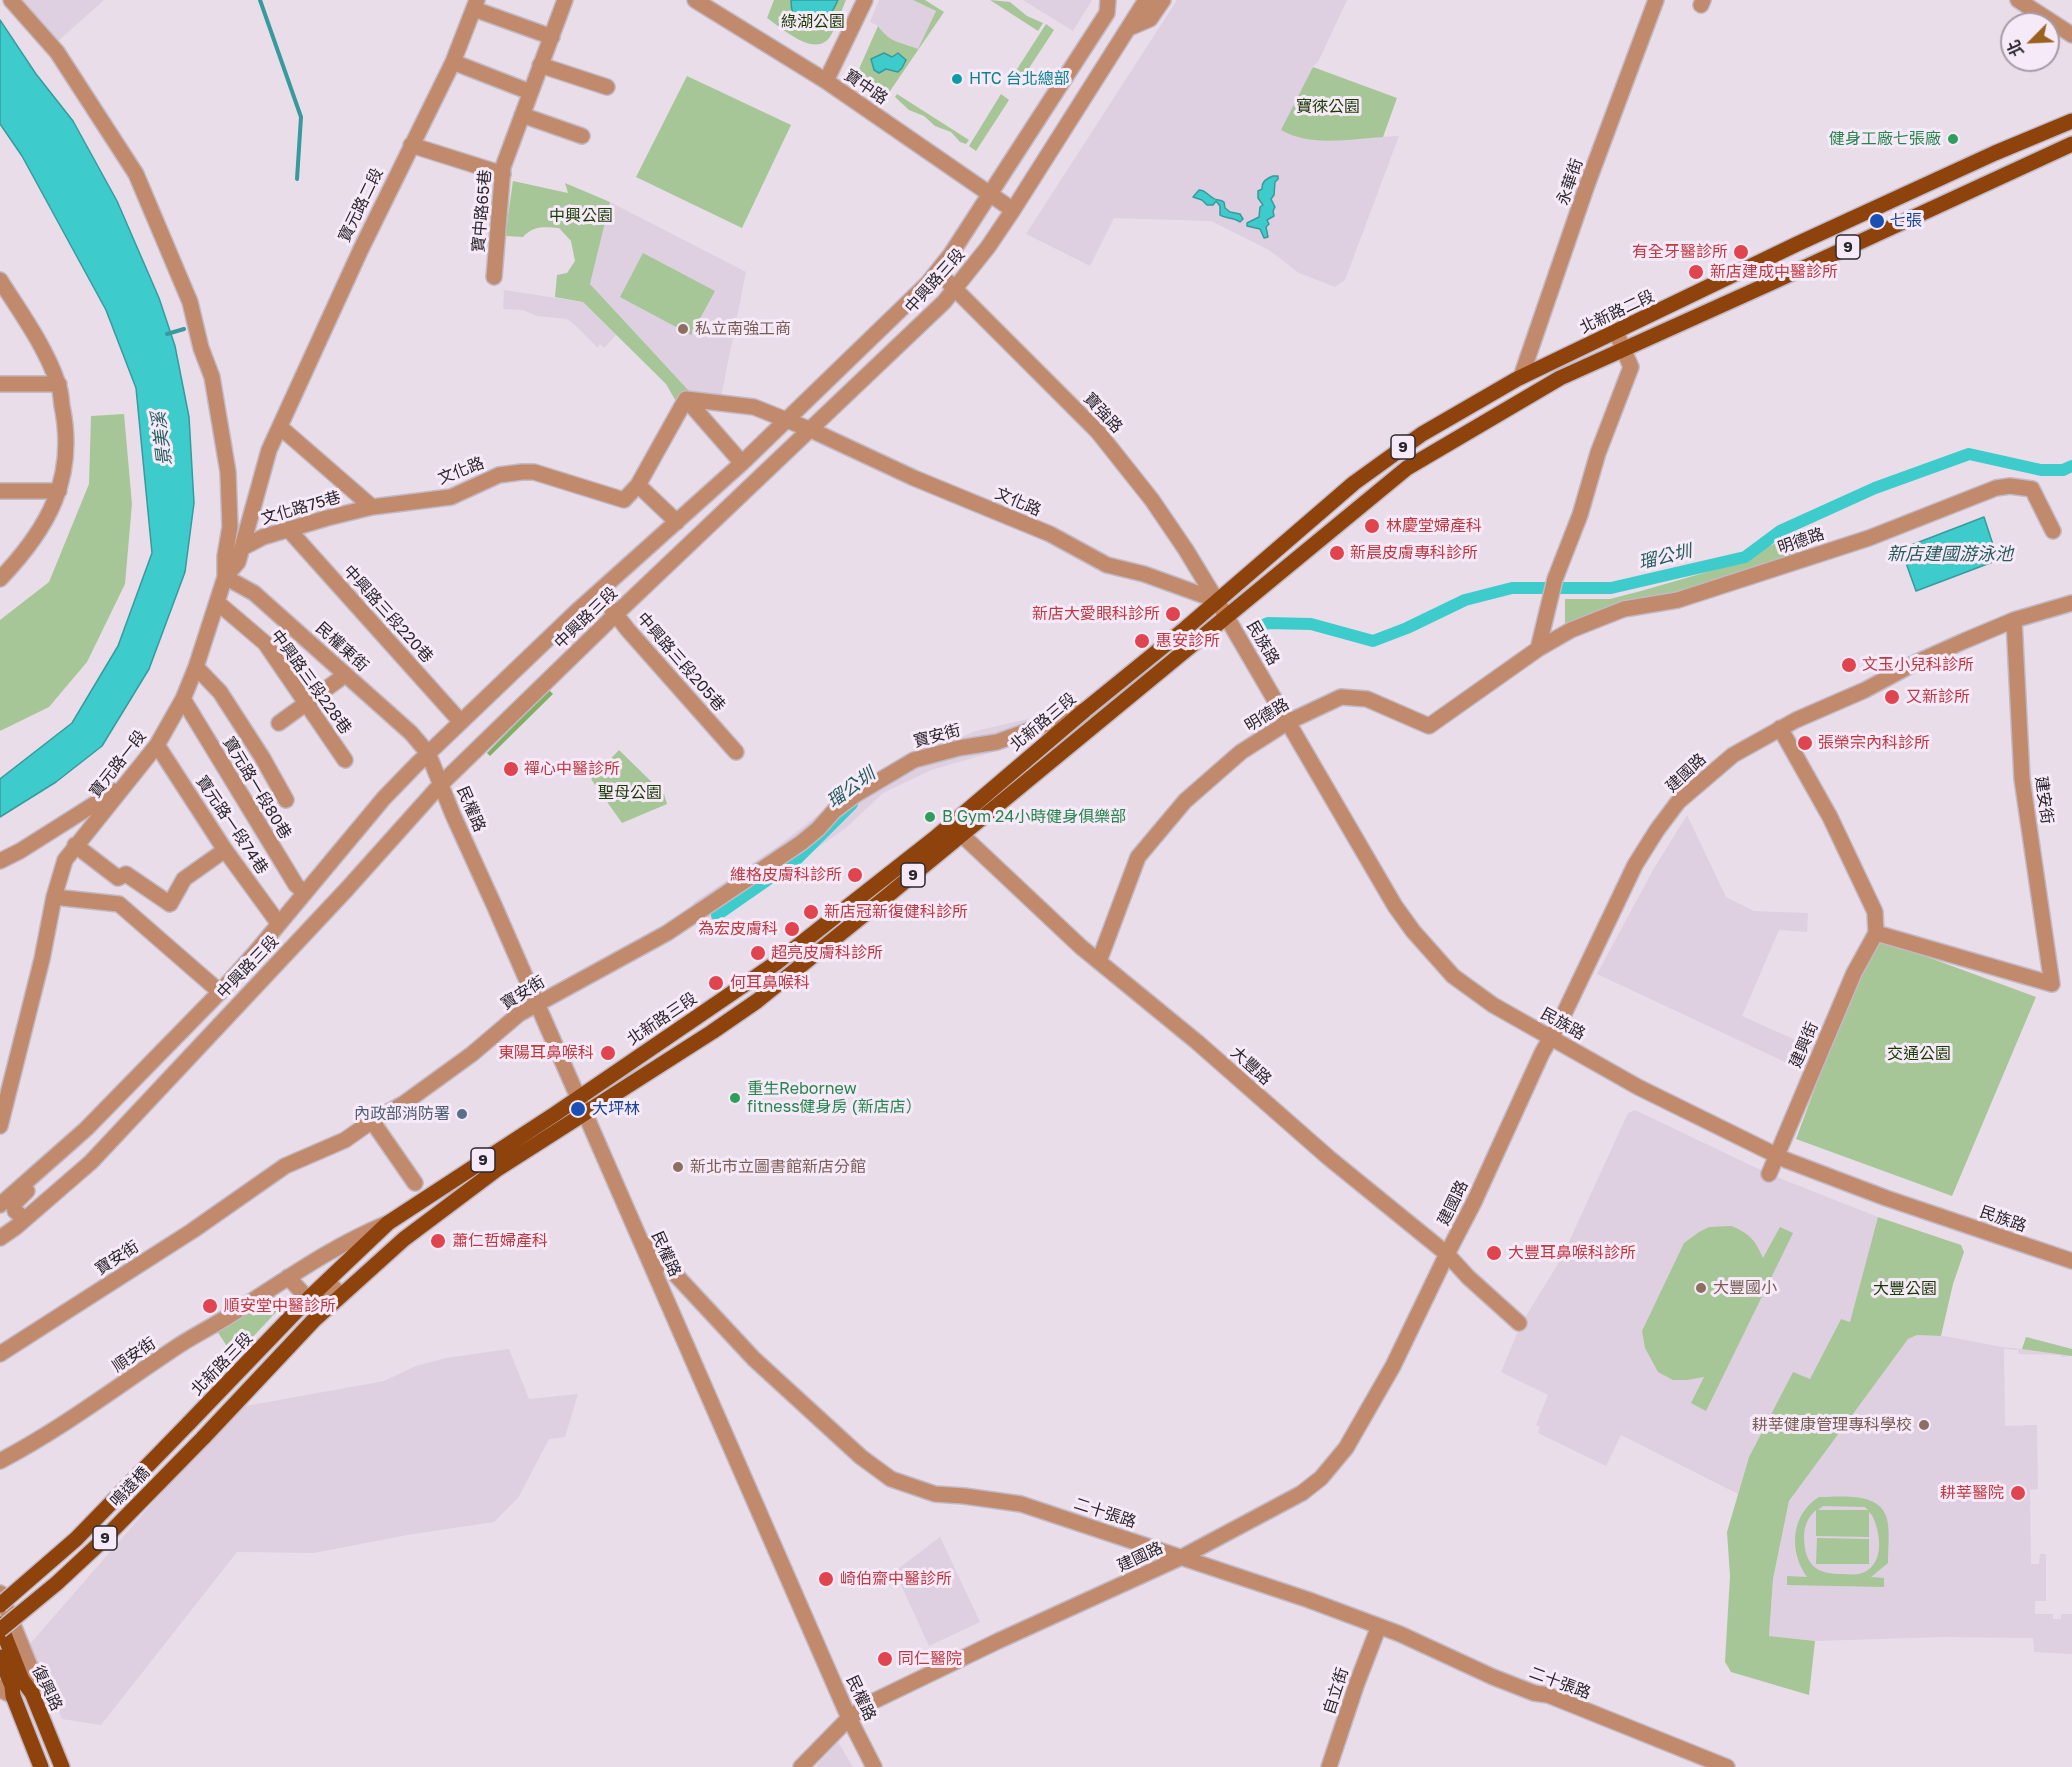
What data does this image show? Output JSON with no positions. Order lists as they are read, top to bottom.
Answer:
{
  "streets": {
    "main road": [
      "9",
      "北新路二段",
      "北新路三段",
      "鳴遠橋",
      "復興路"
    ],
    "street": [
      "寶中路",
      "永華街",
      "寶元路二段",
      "寶中路65巷",
      "中興路三段",
      "寶強路",
      "文化路",
      "文化路75巷",
      "明德路",
      "中興路三段220巷",
      "民族路",
      "民權東街",
      "中興路三段205巷",
      "中興路三段228巷",
      "寶安街",
      "寶元路一段",
      "建國路",
      "寶元路一段80巷",
      "建安街",
      "民權路",
      "寶元路一段74巷",
      "建興街",
      "大豐路",
      "順安街",
      "二十張路",
      "自立街"
    ]
  },
  "crossings": [
    ["寶中路", "中興路三段"],
    ["永華街", "北新路二段"],
    ["寶元路二段", "寶元路一段"],
    ["9", "民族路"],
    ["9", "北新路三段"],
    ["中興路三段", "寶強路"],
    ["中興路三段", "文化路"],
    ["中興路三段", "中興路三段220巷"],
    ["中興路三段", "民權東街"],
    ["中興路三段", "中興路三段205巷"],
    ["中興路三段", "寶元路一段80巷"],
    ["中興路三段", "民權路"],
    ["中興路三段", "寶元路一段74巷"],
    ["北新路二段", "寶強路"],
    ["北新路二段", "文化路"],
    ["北新路二段", "民族路"],
    ["北新路二段", "北新路三段"],
    ["寶強路", "文化路"],
    ["寶強路", "民族路"],
    ["寶強路", "北新路三段"],
    ["文化路", "文化路75巷"],
    ["文化路", "民族路"],
    ["文化路", "北新路三段"],
    ["文化路75巷", "中興路三段220巷"],
    ["文化路75巷", "寶元路一段"],
    ["明德路", "民族路"],
    ["明德路", "大豐路"],
    ["民族路", "北新路三段"],
    ["民族路", "建國路"],
    ["民族路", "建興街"],
    ["民權東街", "寶元路一段"],
    ["民權東街", "民權路"],
    ["中興路三段228巷", "寶元路一段"],
    ["北新路三段", "寶安街"],
    ["北新路三段", "民權路"],
    ["北新路三段", "大豐路"],
    ["北新路三段", "順安街"],
    ["北新路三段", "鳴遠橋"],
    ["寶安街", "民權路"],
    ["寶元路一段", "寶元路一段80巷"],
    ["寶元路一段", "寶元路一段74巷"],
    ["建國路", "建安街"],
    ["建國路", "民權路"],
    ["建國路", "大豐路"],
    ["建國路", "二十張路"],
    ["建安街", "建興街"],
    ["民權路", "二十張路"],
    ["二十張路", "自立街"]
  ],
  "water": ["景美溪", "新店建國游泳池", "瑠公圳"],
  "parks": [
    "綠湖公園",
    "寶徠公園",
    "中興公園",
    "聖母公園",
    "交通公園",
    "大豐公園"
  ],
  "places": [
    "HTC 台北總部",
    "健身工廠七張廠",
    "七張",
    "有全牙醫診所",
    "新店建成中醫診所",
    "私立南強工商",
    "林慶堂婦產科",
    "新晨皮膚專科診所",
    "新店大愛眼科診所",
    "惠安診所",
    "文玉小兒科診所",
    "又新診所",
    "張榮宗內科診所",
    "禪心中醫診所",
    "B Gym 24小時健身俱樂部",
    "維格皮膚科診所",
    "新店冠新復健科診所",
    "為宏皮膚科",
    "超亮皮膚科診所",
    "何耳鼻喉科",
    "東陽耳鼻喉科",
    "重生Rebornew fitness健身房 (新店店）",
    "大坪林",
    "內政部消防署",
    "新北市立圖書館新店分館",
    "蕭仁哲婦產科",
    "大豐耳鼻喉科診所",
    "大豐國小",
    "順安堂中醫診所",
    "耕莘健康管理專科學校",
    "耕莘醫院",
    "崎伯齋中醫診所",
    "同仁醫院"
  ],
  "north": "bottom left"
}
